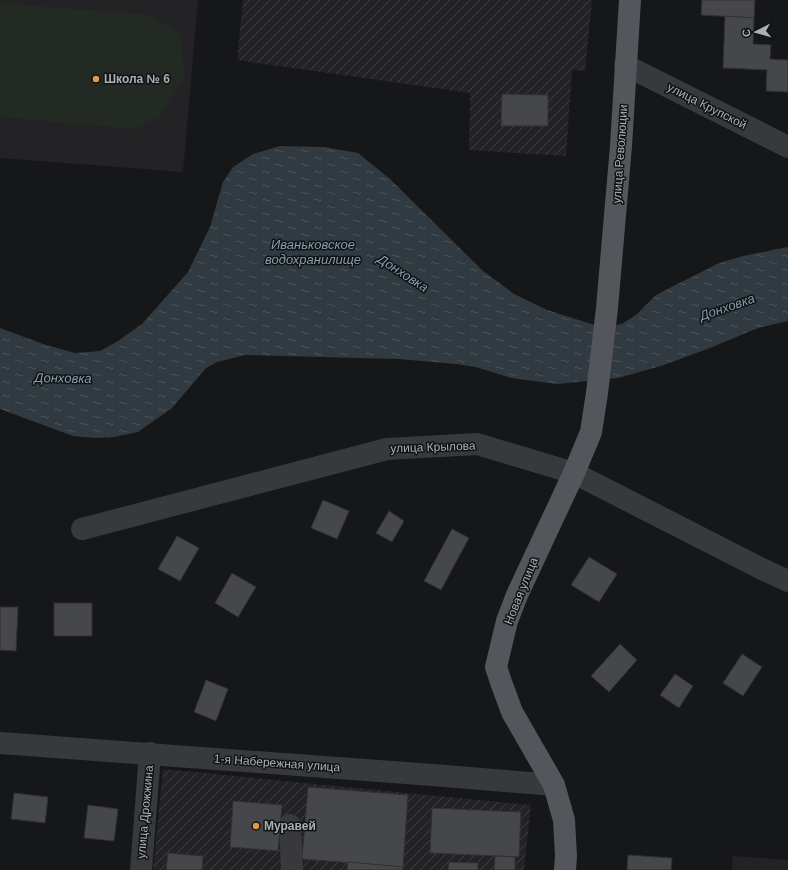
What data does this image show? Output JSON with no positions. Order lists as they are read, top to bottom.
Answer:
{
  "streets": {
    "main road": ["улица Революции", "Новая улица"],
    "street": [
      "улица Крупской",
      "улица Крылова",
      "1-я Набережная улица",
      "улица Дрожжина"
    ]
  },
  "crossings": [
    ["улица Крупской", "улица Революции"],
    ["улица Революции", "Новая улица"],
    ["улица Крылова", "Новая улица"],
    ["Новая улица", "1-я Набережная улица"],
    ["1-я Набережная улица", "улица Дрожжина"]
  ],
  "water": ["Иваньковское водохранилище", "Донховка"],
  "places": ["Школа № 6", "Муравей"],
  "north": "left"
}
